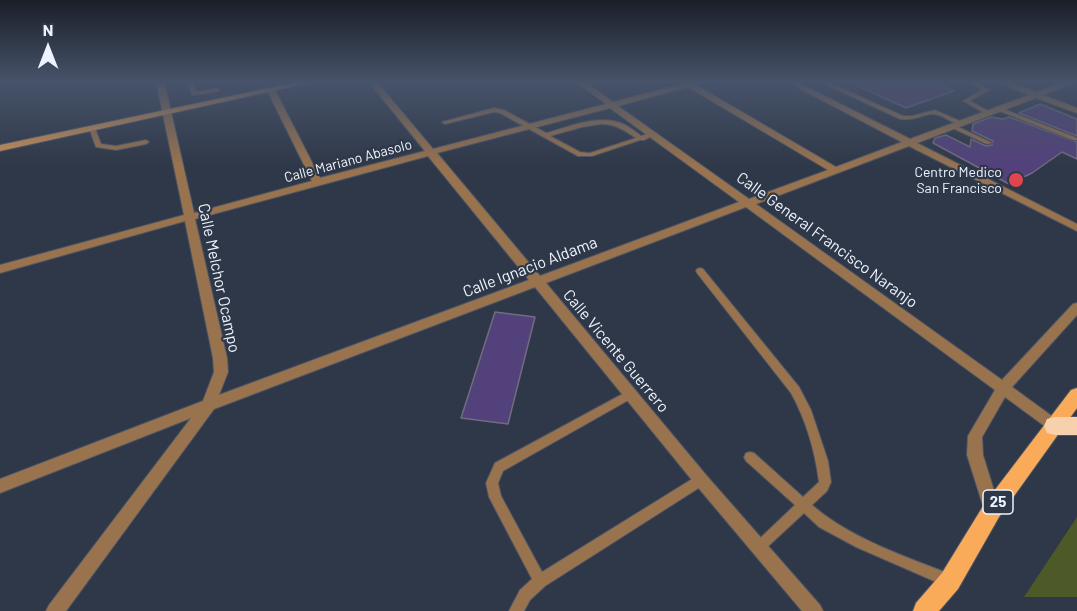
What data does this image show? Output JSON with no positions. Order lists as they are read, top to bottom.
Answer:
{
  "streets": {
    "main road": ["25"],
    "street": [
      "Calle Mariano Abasolo",
      "Calle General Francisco Naranjo",
      "Calle Ignacio Aldama",
      "Calle Melchor Ocampo",
      "Calle Vicente Guerrero"
    ]
  },
  "crossings": [
    ["Calle Mariano Abasolo", "Calle Melchor Ocampo"],
    ["Calle Mariano Abasolo", "Calle Vicente Guerrero"],
    ["Calle General Francisco Naranjo", "Calle Ignacio Aldama"],
    ["Calle General Francisco Naranjo", "25"],
    ["Calle Ignacio Aldama", "Calle Melchor Ocampo"],
    ["Calle Ignacio Aldama", "Calle Vicente Guerrero"]
  ],
  "places": ["Centro Medico San Francisco"],
  "north": "top"
}
